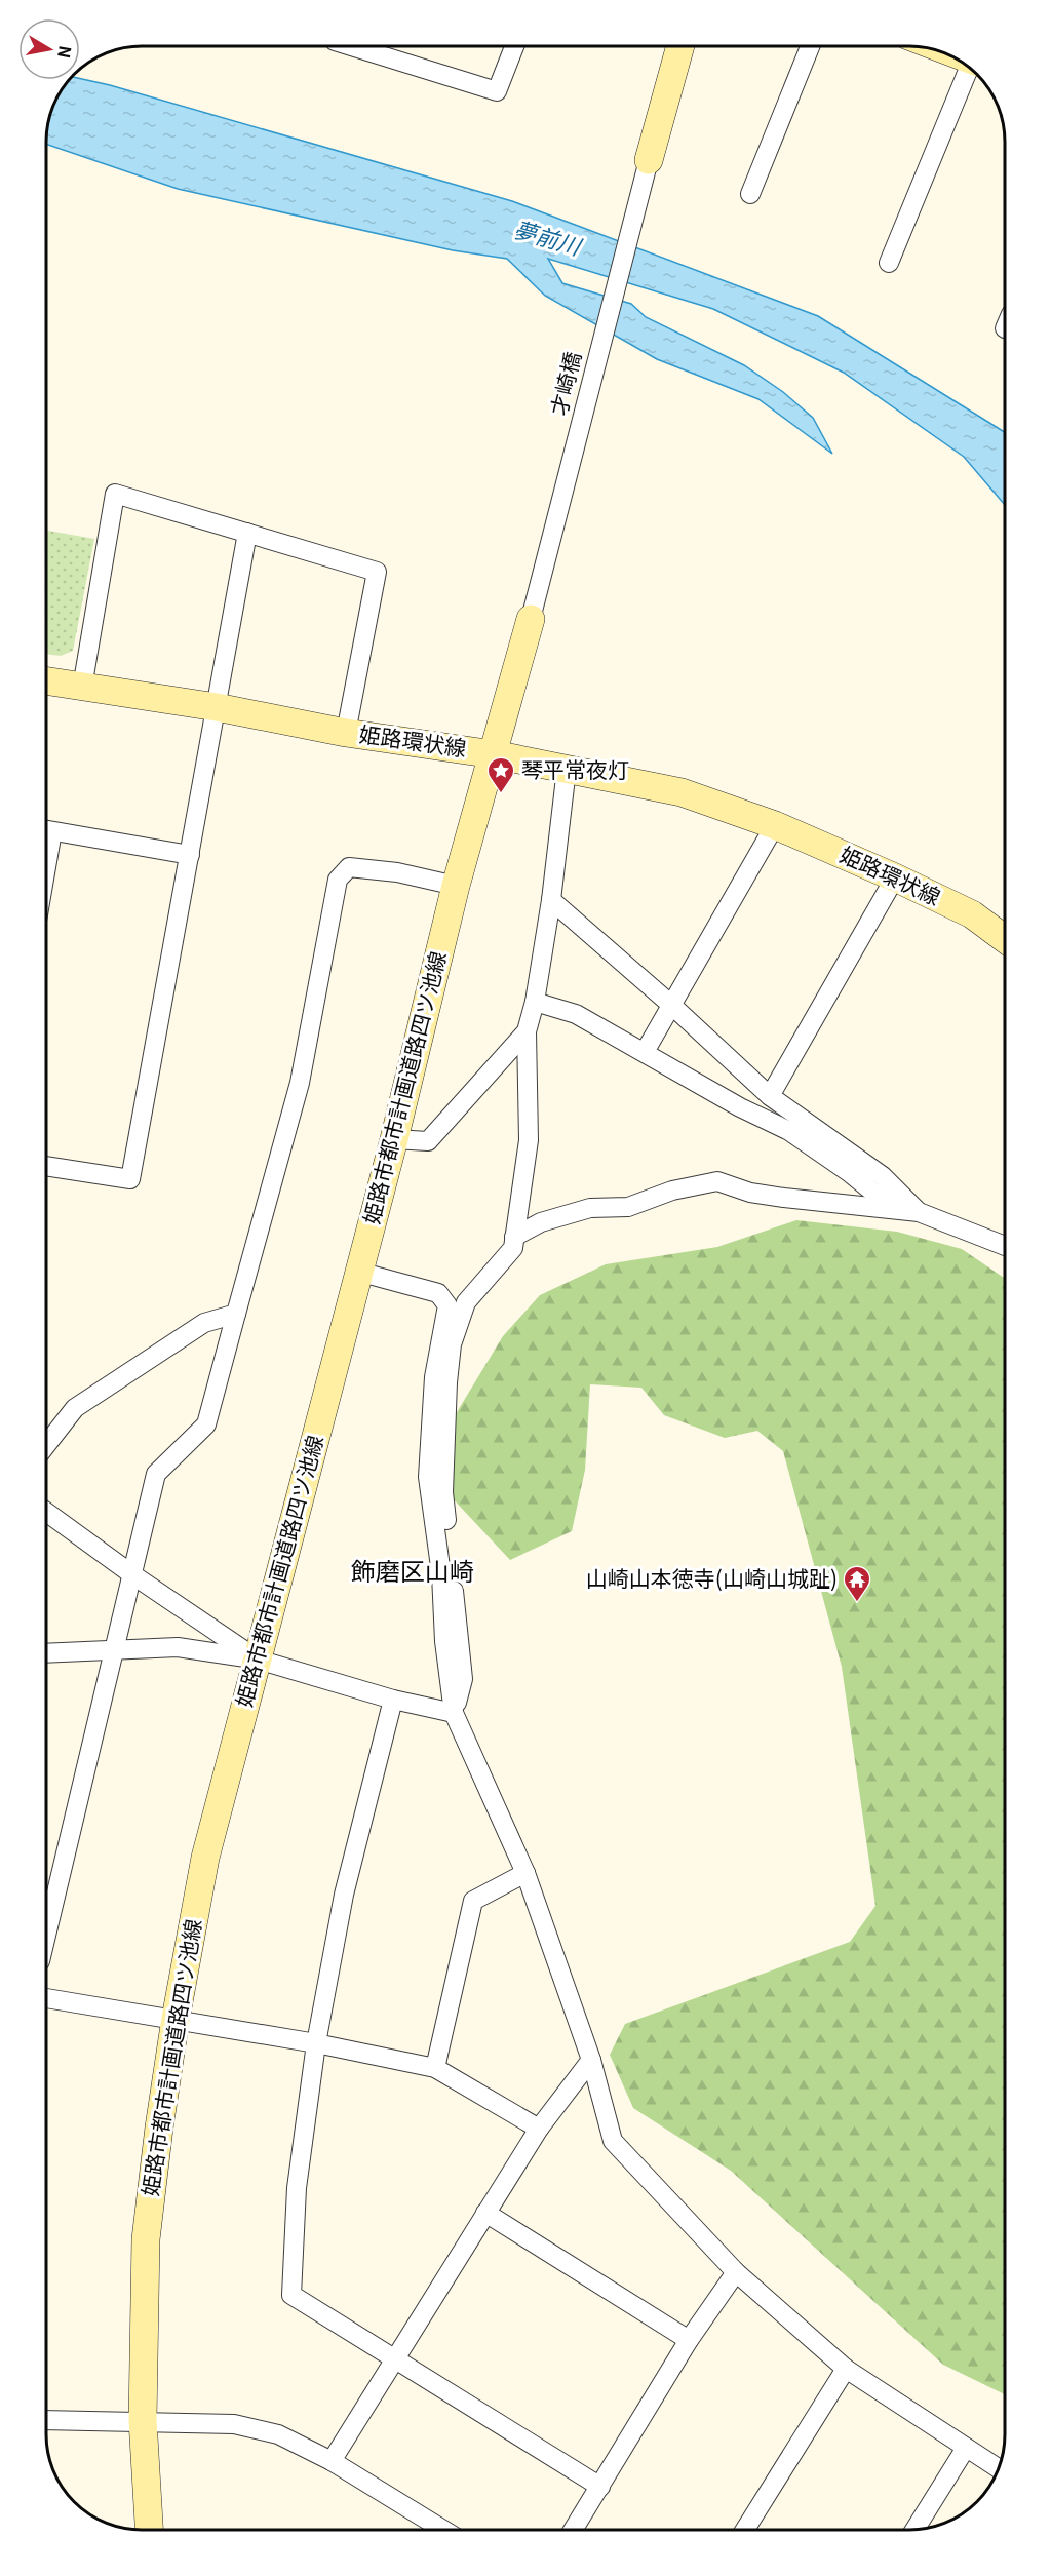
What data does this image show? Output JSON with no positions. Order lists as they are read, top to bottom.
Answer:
{
  "streets": {
    "street": ["才崎橋", "姫路環状線", "姫路市都市計画道路四ツ池線"]
  },
  "crossings": [
    ["才崎橋", "姫路市都市計画道路四ツ池線"],
    ["姫路環状線", "姫路市都市計画道路四ツ池線"]
  ],
  "districts": ["飾磨区山崎"],
  "water": ["夢前川"],
  "places": {
    "place": ["琴平常夜灯"],
    "temple": ["山崎山本徳寺(山崎山城趾)"]
  },
  "north": "right"
}
